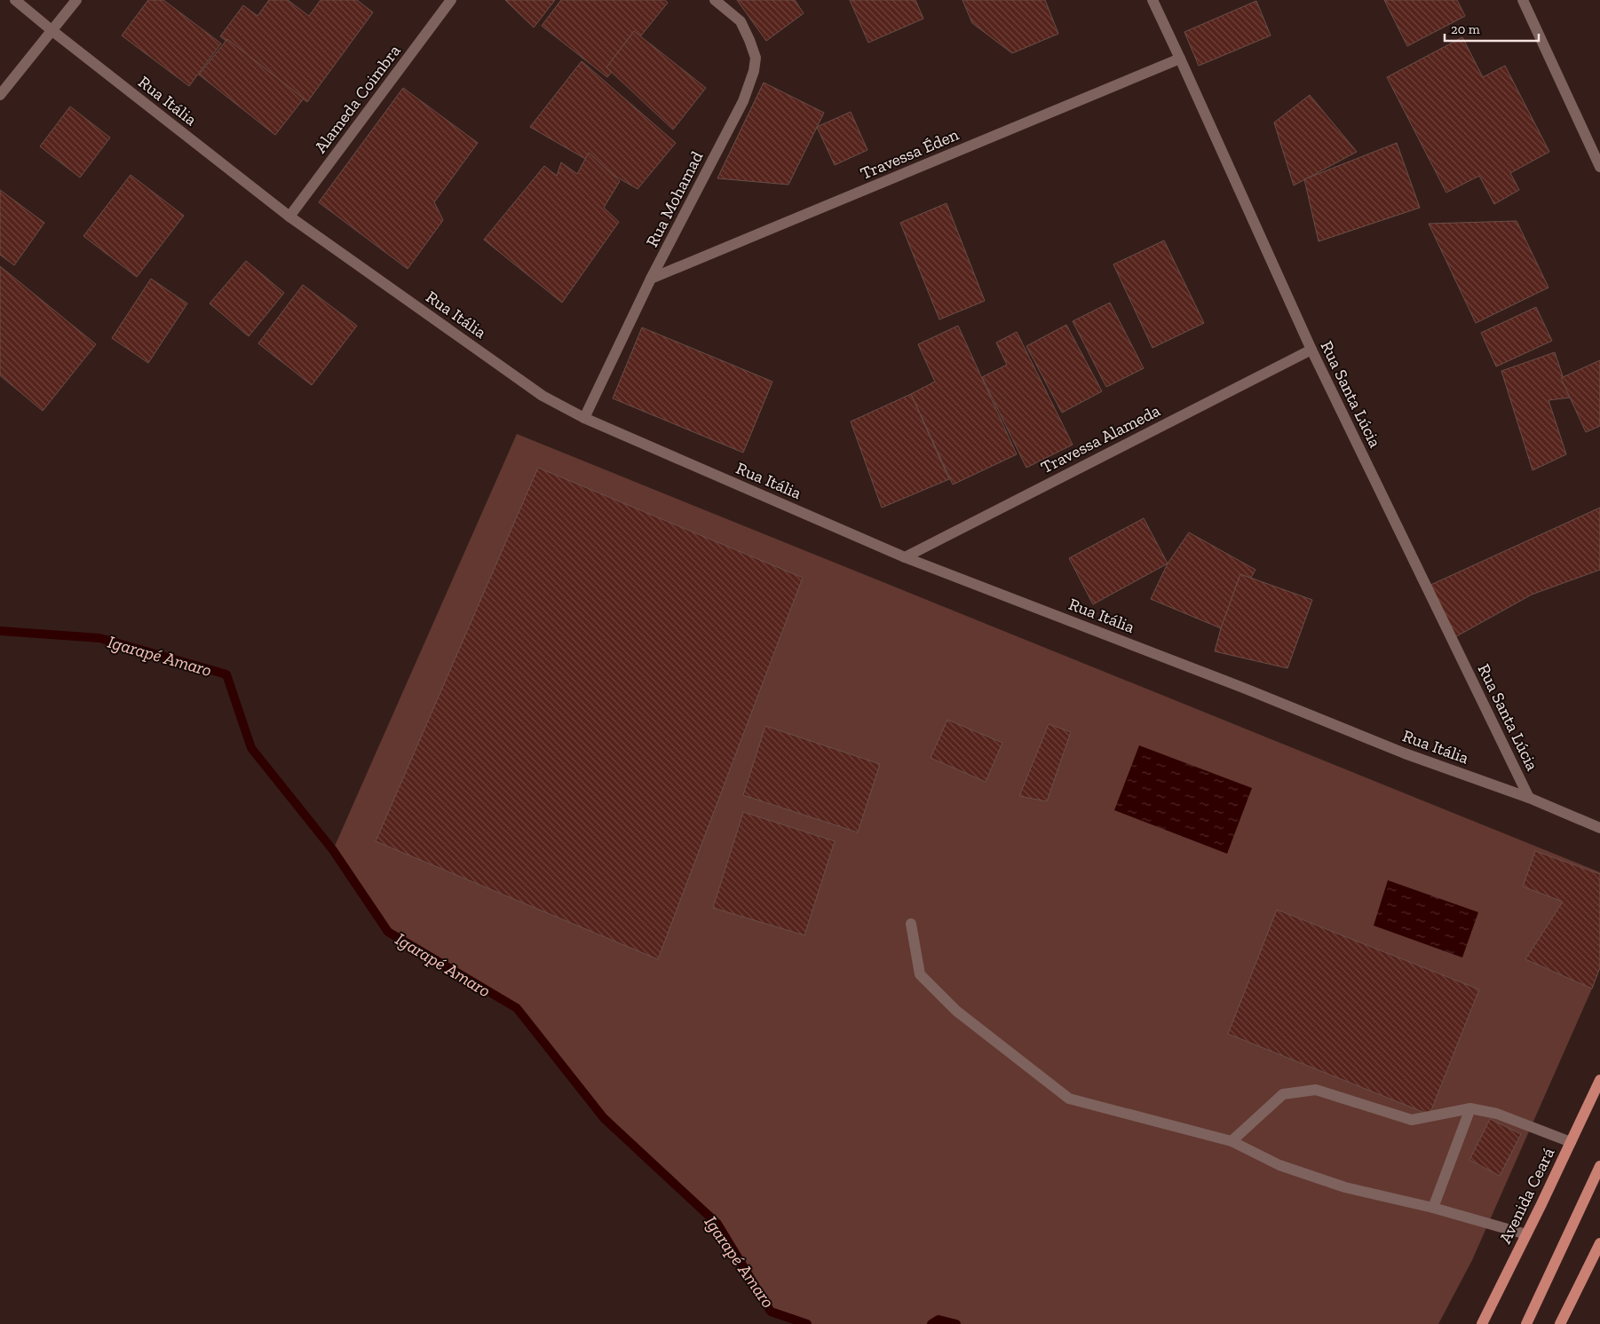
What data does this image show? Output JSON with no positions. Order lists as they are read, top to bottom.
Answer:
{
  "streets": {
    "main road": ["Avenida Ceará"],
    "street": [
      "Alameda Coimbra",
      "Rua Itália",
      "Travessa Éden",
      "Rua Mohamad",
      "Rua Santa Lúcia",
      "Travessa Alameda"
    ]
  },
  "crossings": [
    ["Alameda Coimbra", "Rua Itália"],
    ["Rua Itália", "Rua Mohamad"],
    ["Rua Itália", "Rua Santa Lúcia"],
    ["Rua Itália", "Travessa Alameda"],
    ["Travessa Éden", "Rua Mohamad"],
    ["Travessa Éden", "Rua Santa Lúcia"],
    ["Rua Santa Lúcia", "Travessa Alameda"]
  ],
  "water": ["Igarapé Amaro"],
  "scale_bar": "20 m"
}
